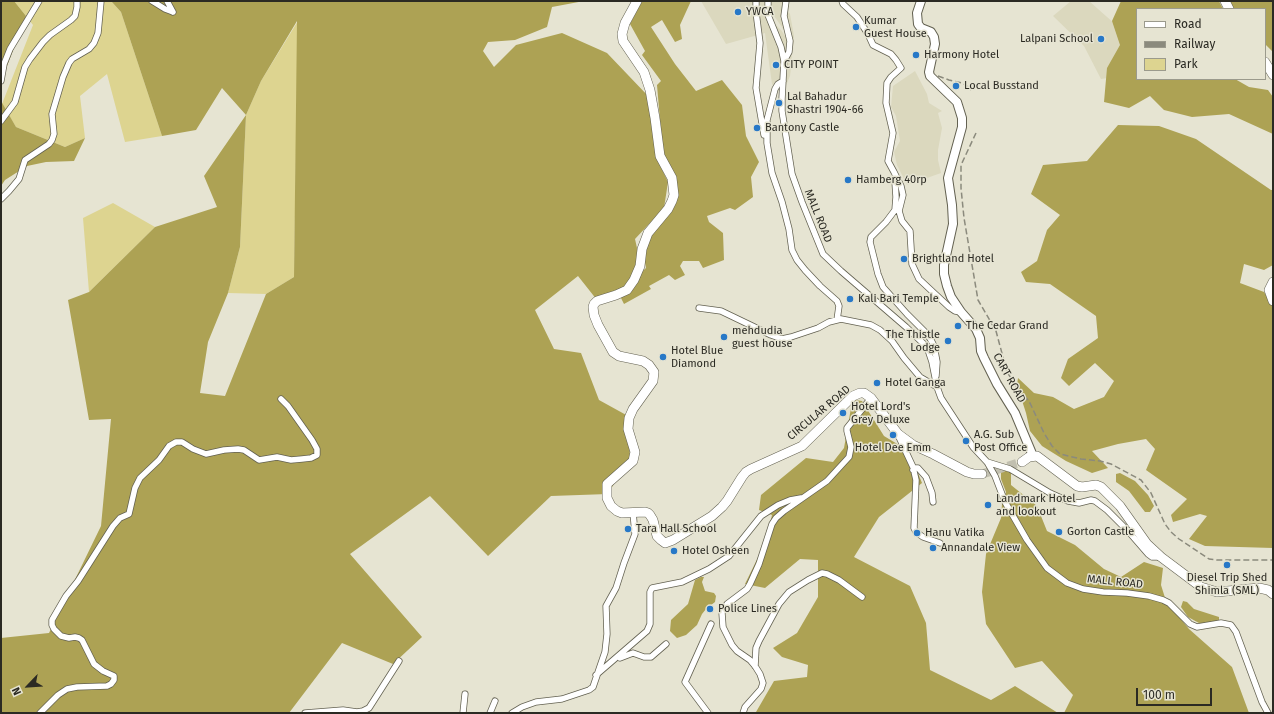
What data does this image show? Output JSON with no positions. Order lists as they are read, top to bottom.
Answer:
{
  "streets": {
    "main road": ["CART ROAD", "CIRCULAR ROAD"],
    "street": ["MALL ROAD"]
  },
  "places": [
    "YWCA",
    "Kumar Guest House",
    "Lalpani School",
    "Harmony Hotel",
    "CITY POINT",
    "Local Busstand",
    "Lal Bahadur Shastri 1904-66",
    "Bantony Castle",
    "Hamberg 40rp",
    "Brightland Hotel",
    "Kali Bari Temple",
    "The Cedar Grand",
    "mehdudia guest house",
    "The Thistle Lodge",
    "Hotel Blue Diamond",
    "Hotel Ganga",
    "Hotel Lord's Grey Deluxe",
    "Hotel Dee Emm",
    "A.G. Sub Post Office",
    "Landmark Hotel and lookout",
    "Tara Hall School",
    "Gorton Castle",
    "Hanu Vatika",
    "Annandale View",
    "Hotel Osheen",
    "Diesel Trip Shed Shimla (SML)",
    "Police Lines"
  ],
  "legend": ["Road", "Railway", "Park"],
  "scale_bar": "100 m",
  "north": "bottom left"
}
